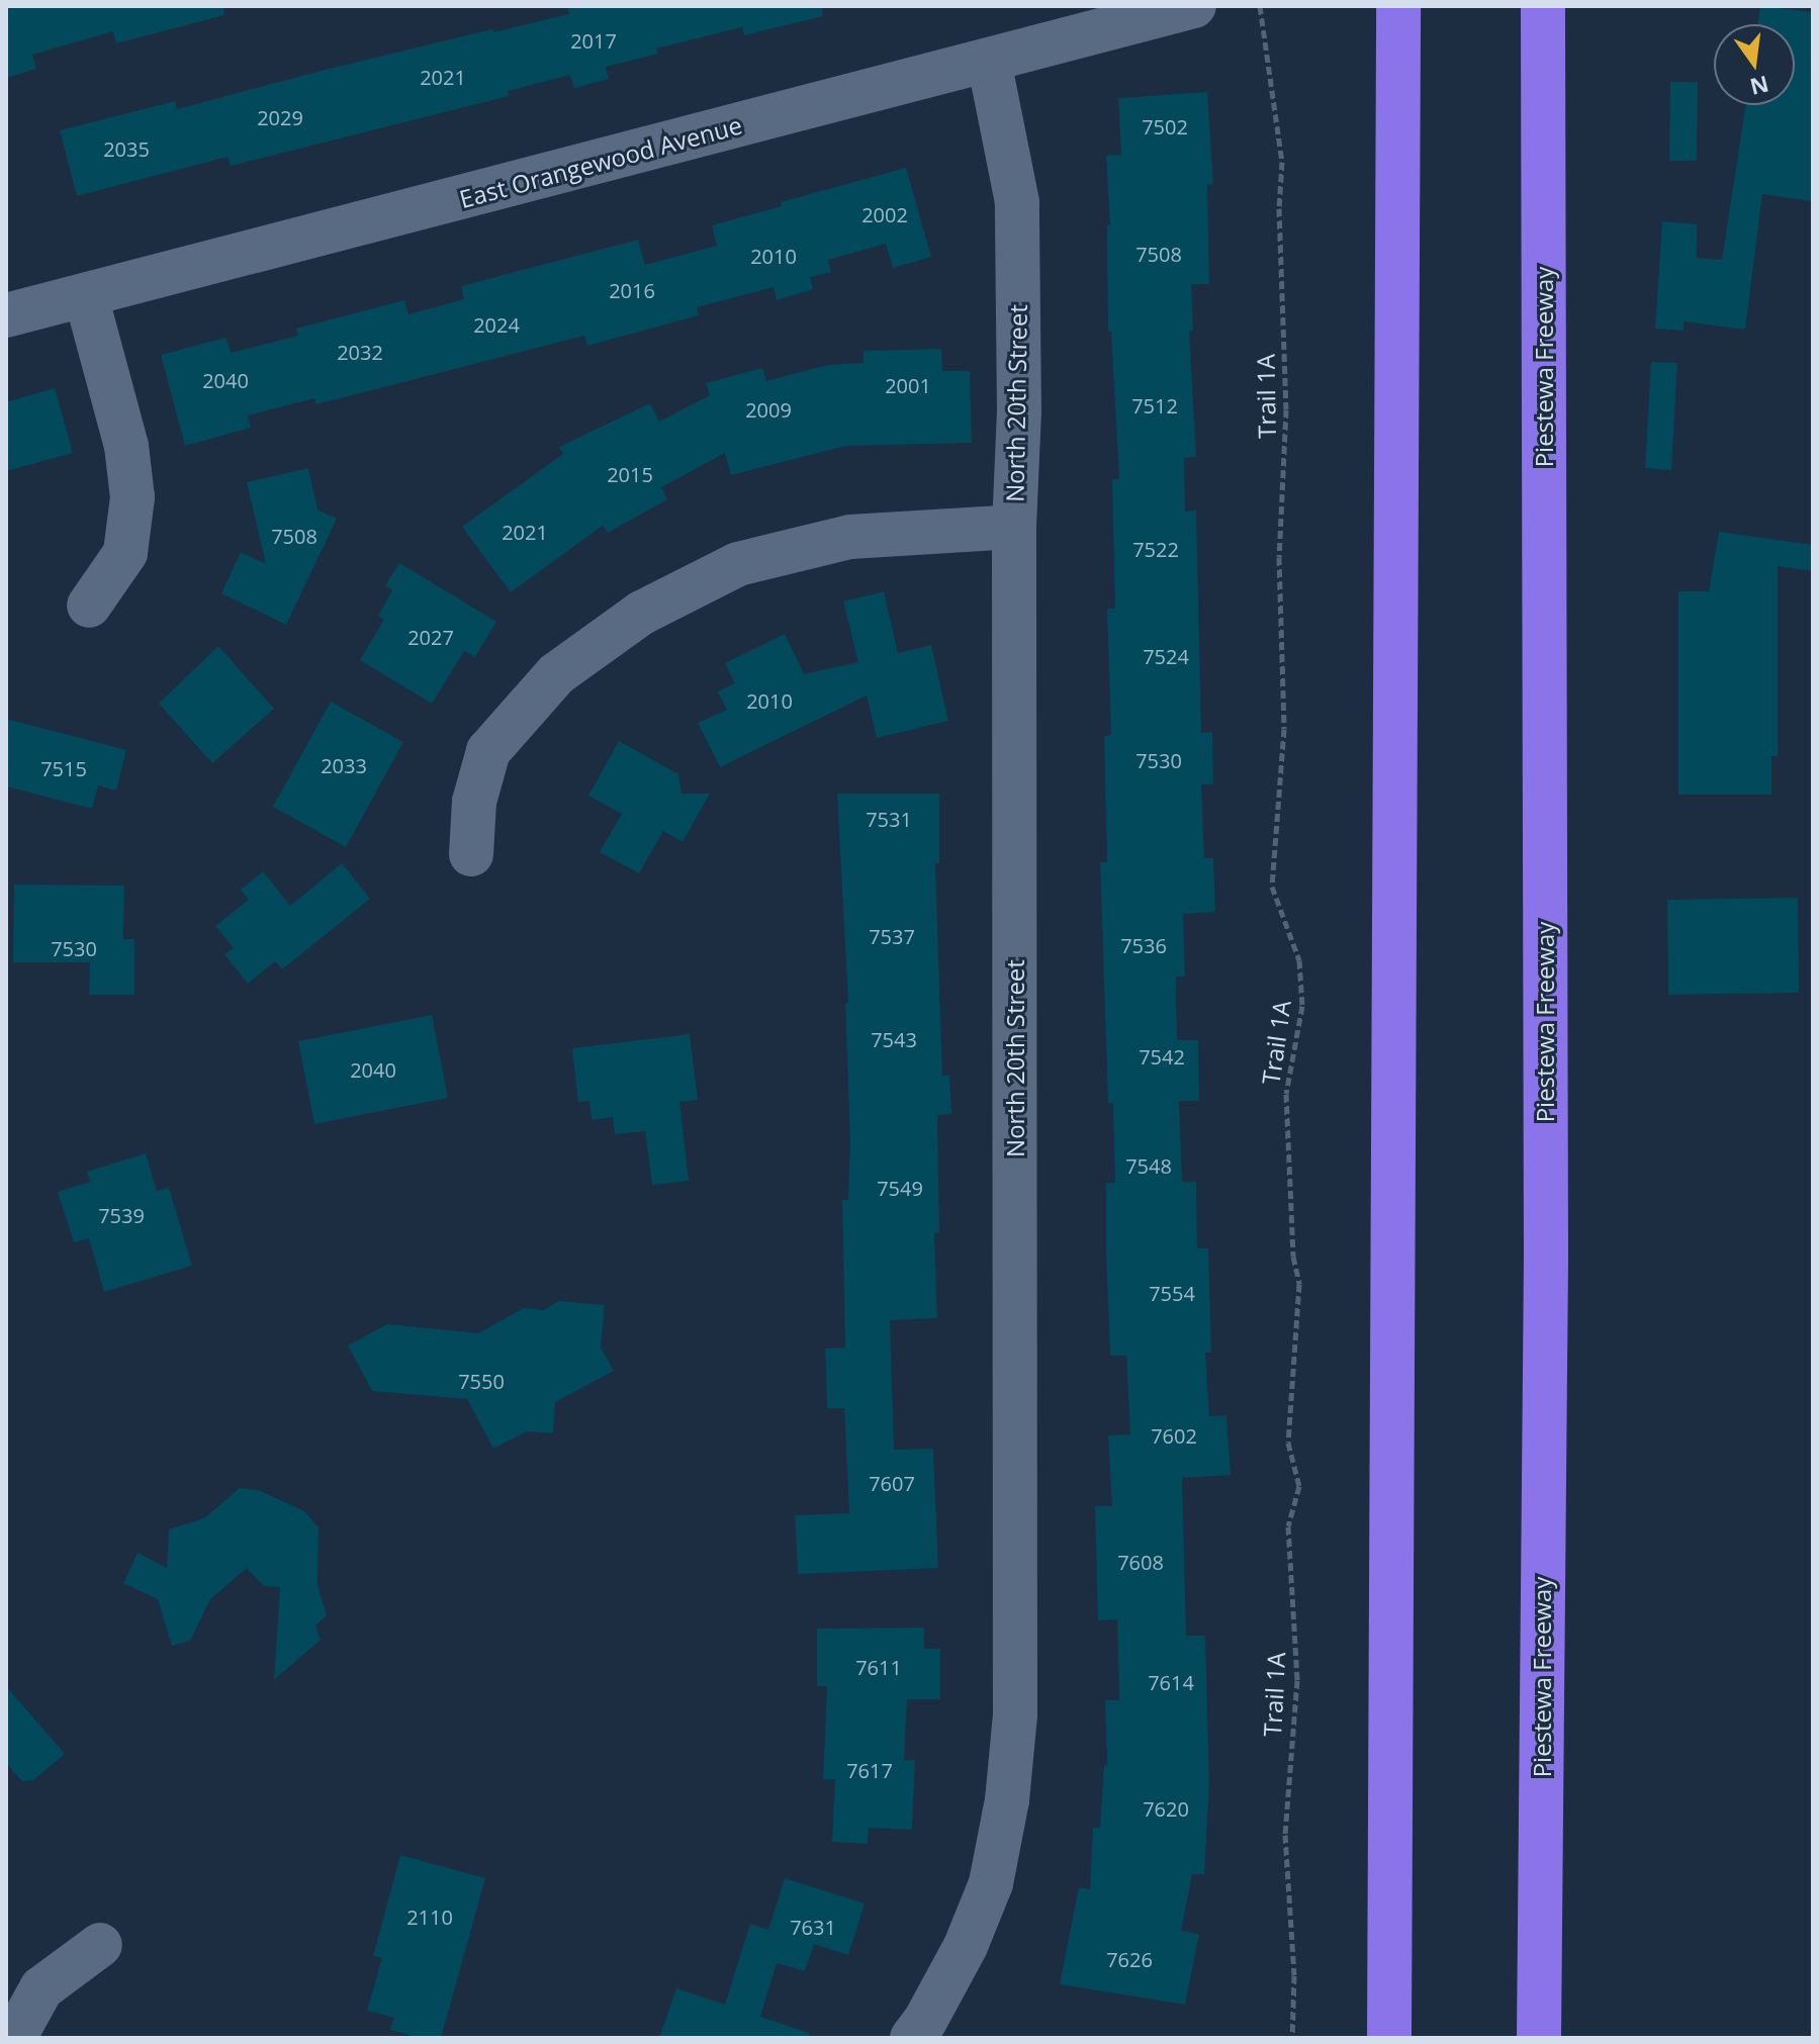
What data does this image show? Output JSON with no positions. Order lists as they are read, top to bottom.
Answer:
{
  "streets": {
    "highway": ["Piestewa Freeway"],
    "street": ["East Orangewood Avenue", "North 20th Street"],
    "path": ["Trail 1A"]
  },
  "crossings": [
    ["East Orangewood Avenue", "North 20th Street"]
  ],
  "house_numbers": [
    "2017",
    "2021",
    "2029",
    "7502",
    "2035",
    "2002",
    "7508",
    "2010",
    "2016",
    "2024",
    "2032",
    "2040",
    "2001",
    "7512",
    "2009",
    "2015",
    "2021",
    "7508",
    "7522",
    "2027",
    "7524",
    "2010",
    "7530",
    "2033",
    "7515",
    "7531",
    "7537",
    "7536",
    "7530",
    "7543",
    "7542",
    "2040",
    "7548",
    "7549",
    "7539",
    "7554",
    "7550",
    "7602",
    "7607",
    "7608",
    "7611",
    "7614",
    "7617",
    "7620",
    "2110",
    "7631",
    "7626"
  ],
  "north": "bottom"
}
